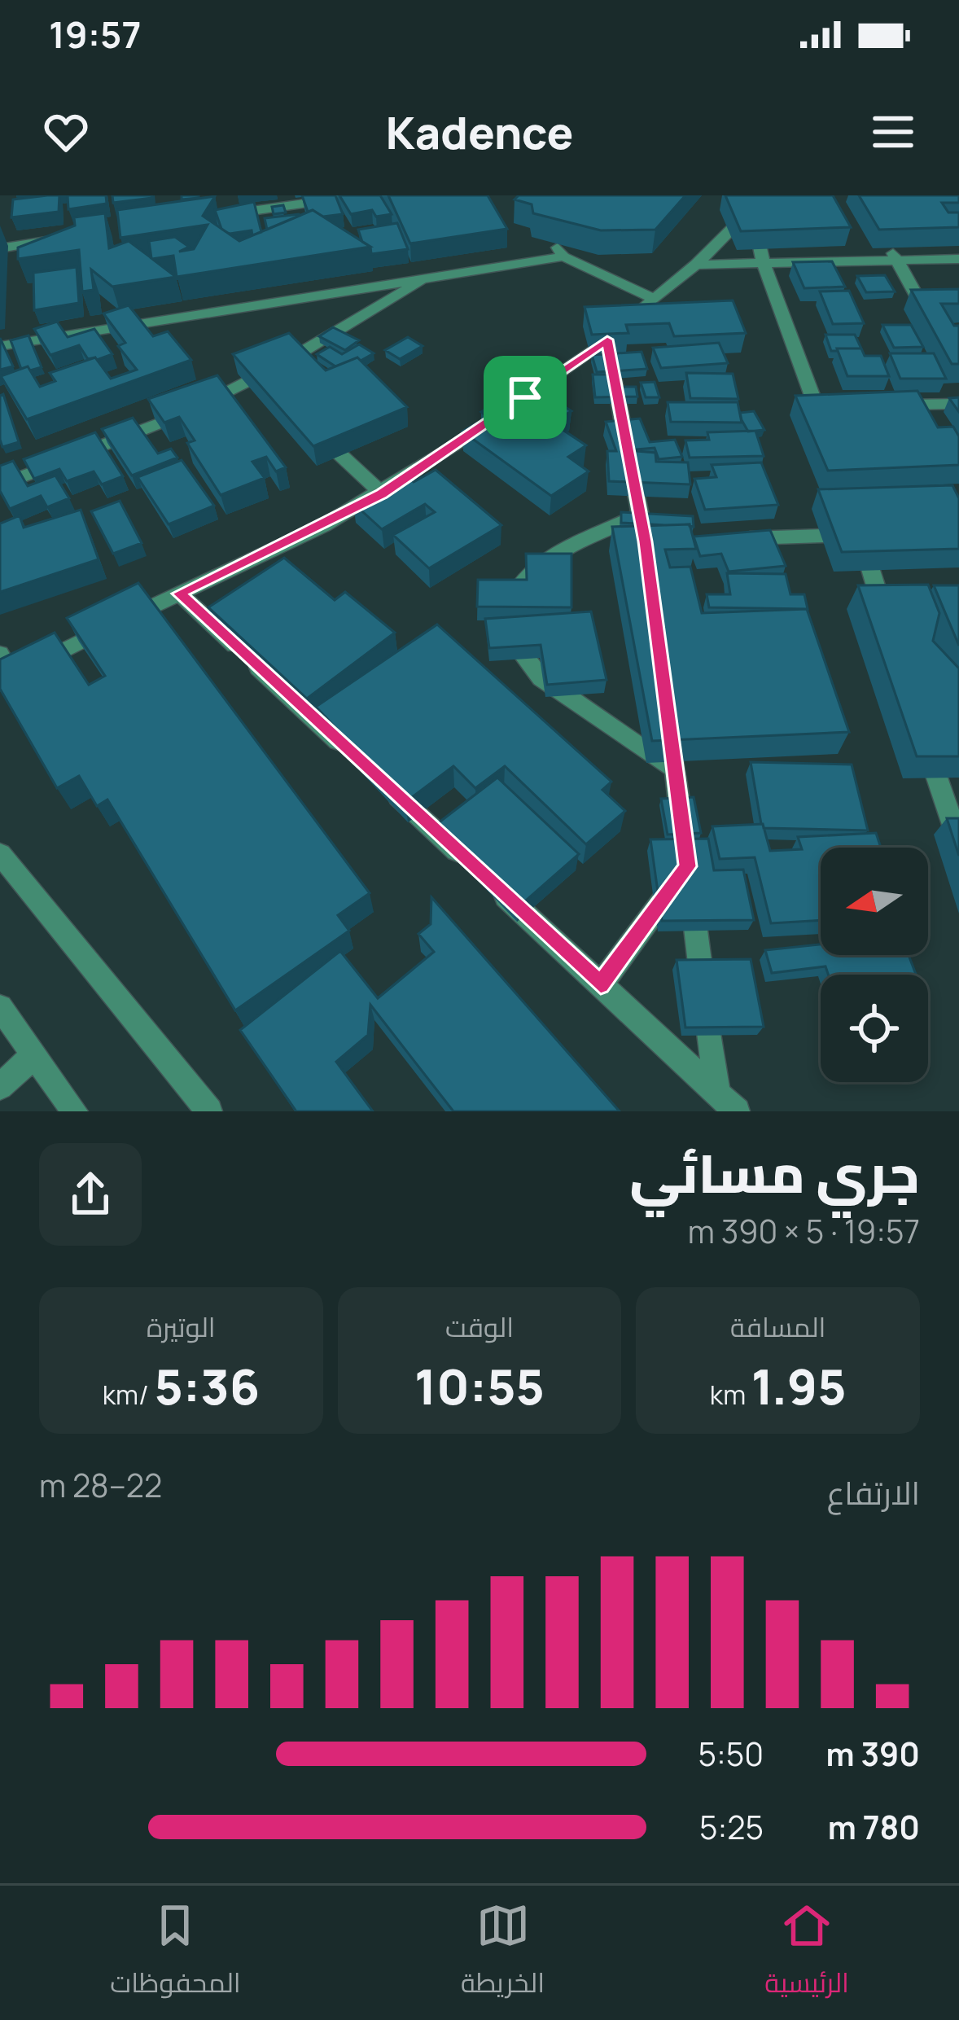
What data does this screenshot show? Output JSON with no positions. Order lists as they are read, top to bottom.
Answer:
{
  "north": "left",
  "page": {
    "status": "19:57",
    "header": "Kadence",
    "heading": ["جري مسائي", "19:57 · 5 × 390 m"],
    "stats": [
      ["المسافة", "1.95 km"],
      ["الوقت", "10:55"],
      ["الوتيرة", "5:36 /km"]
    ],
    "chart": ["الارتفاع", "22–28 m"],
    "list": [
      {
        "name": "390 m",
        "note": "5:50"
      },
      {
        "name": "780 m",
        "note": "5:25"
      }
    ],
    "tabs": ["الرئيسية", "الخريطة", "المحفوظات"]
  }
}
